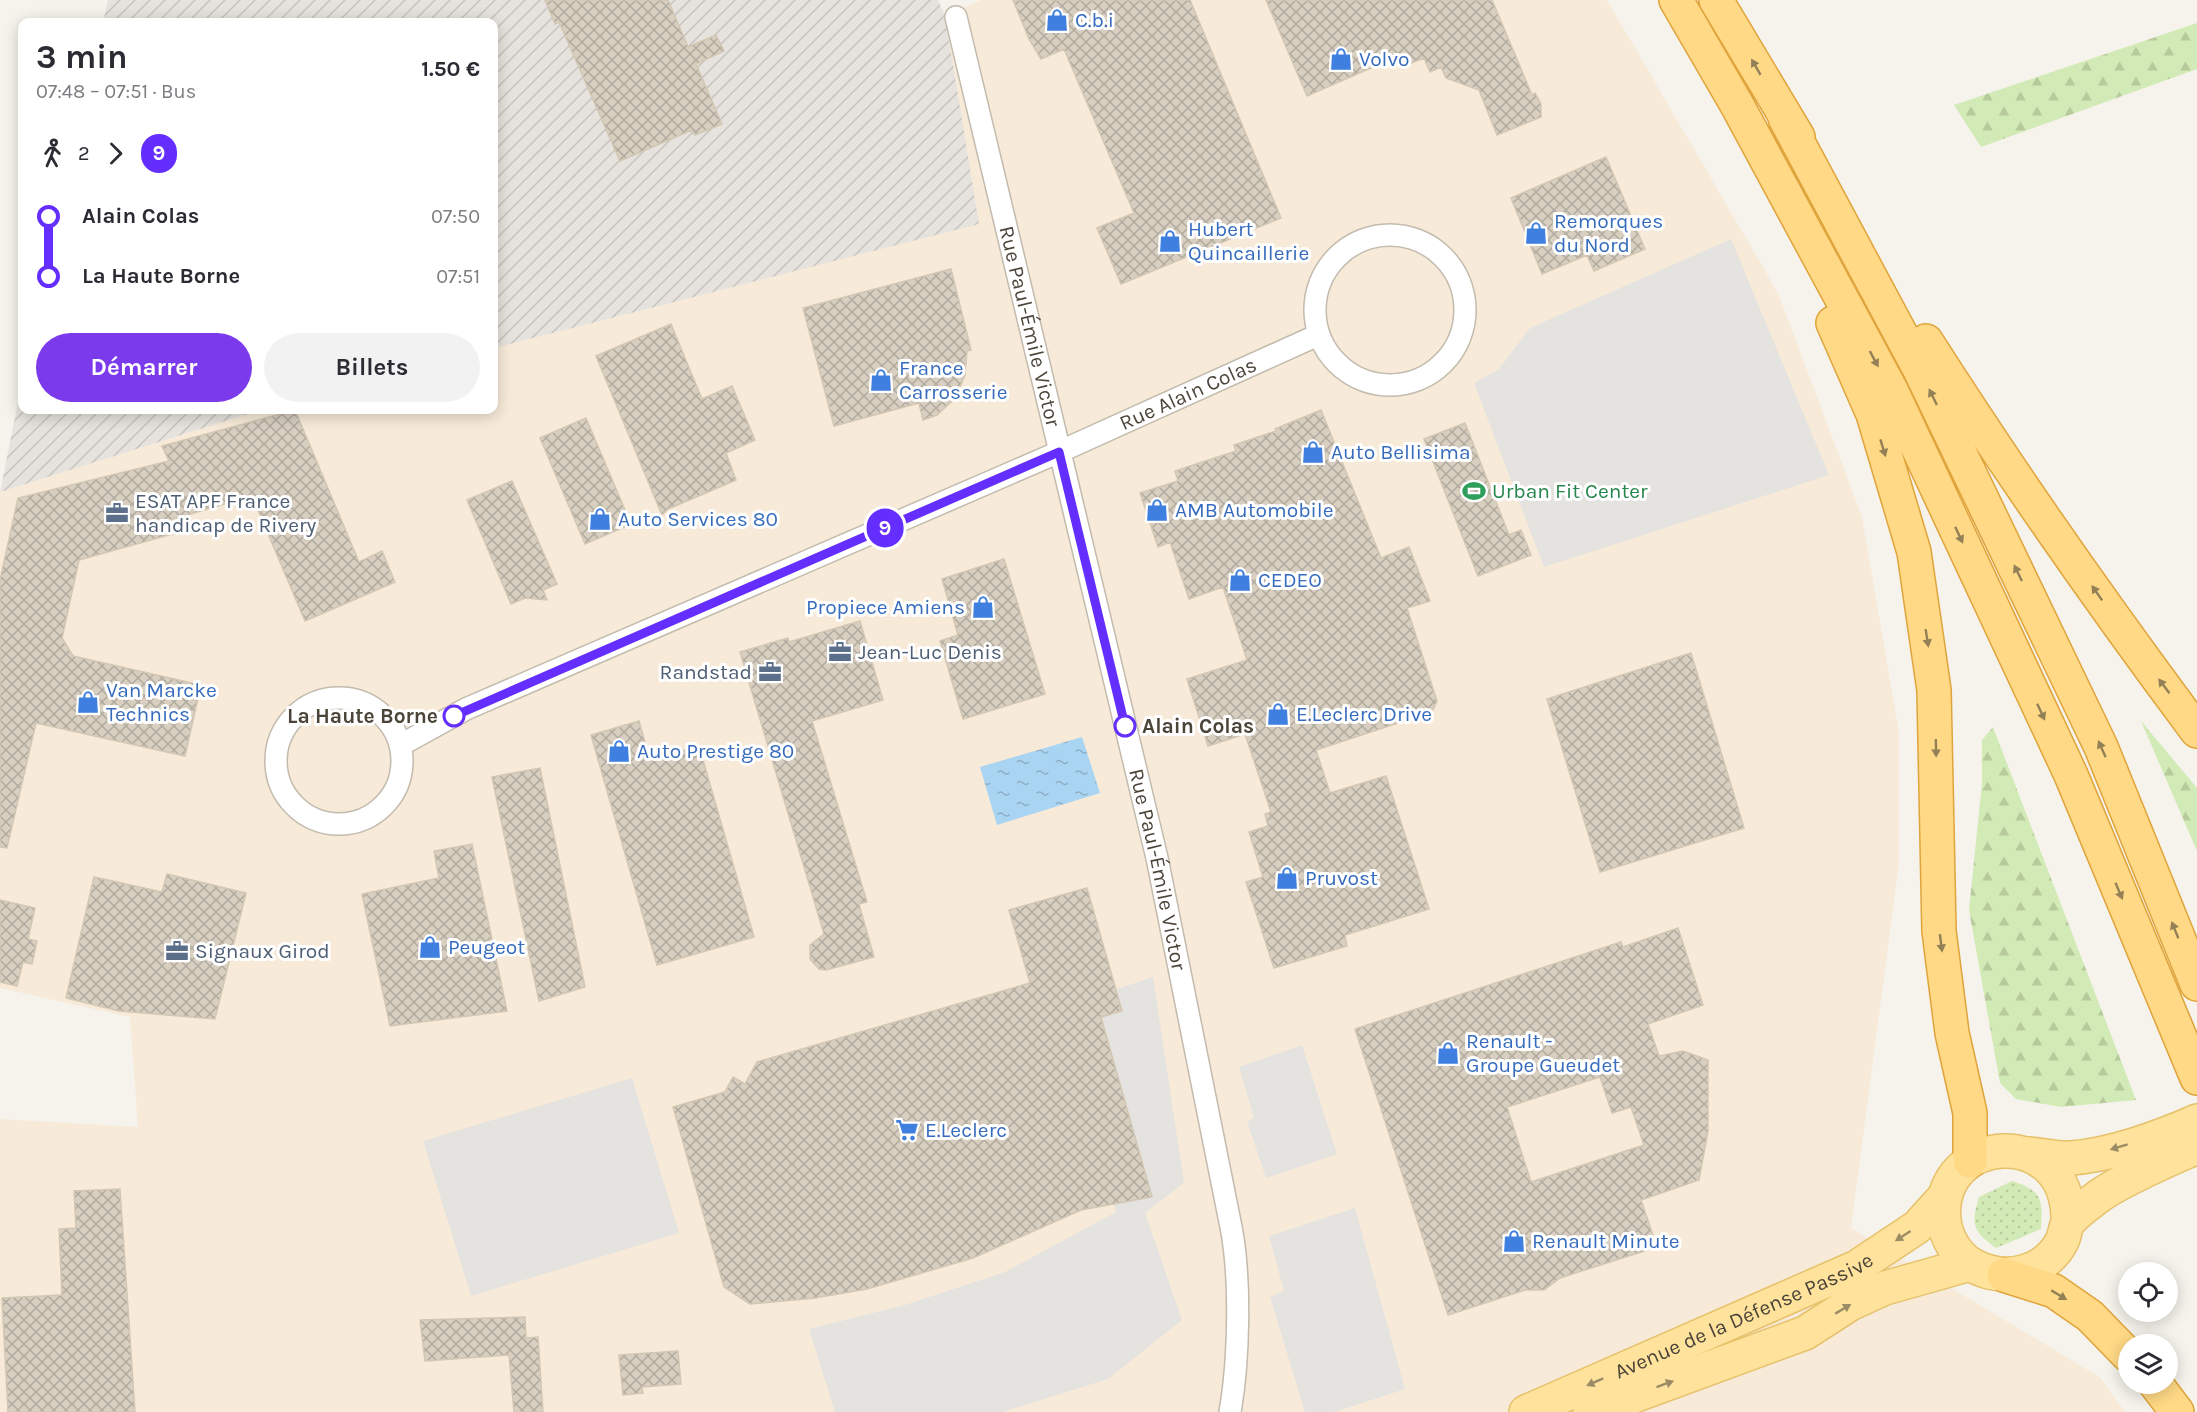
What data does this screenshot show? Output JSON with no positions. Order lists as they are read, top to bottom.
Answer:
{
  "streets": {
    "main road": ["Avenue de la Défense Passive"],
    "street": ["Rue Paul-Émile Victor", "Rue Alain Colas"]
  },
  "crossings": [
    ["Rue Paul-Émile Victor", "Rue Alain Colas"]
  ],
  "places": {
    "shop": [
      "C.b.i",
      "Volvo",
      "Remorques du Nord",
      "Hubert Quincaillerie",
      "France Carrosserie",
      "Auto Bellisima",
      "AMB Automobile",
      "Auto Services 80",
      "CEDEO",
      "Propiece Amiens",
      "Van Marcke Technics",
      "E.Leclerc Drive",
      "Auto Prestige 80",
      "Pruvost",
      "Peugeot",
      "Renault - Groupe Gueudet",
      "Renault Minute"
    ],
    "sports": ["Urban Fit Center"],
    "office": [
      "ESAT APF France handicap de Rivery",
      "Jean-Luc Denis",
      "Randstad",
      "Signaux Girod"
    ],
    "other": ["La Haute Borne", "Alain Colas"],
    "supermarket": ["E.Leclerc"]
  },
  "lines": ["bus line 9"],
  "page": {
    "on_map": "9",
    "heading": ["3 min", "07:48 – 07:51 · Bus", "1.50 €"],
    "legs": ["2", "9"],
    "list": [
      {
        "name": "Alain Colas",
        "value": "07:50"
      },
      {
        "name": "La Haute Borne",
        "value": "07:51"
      }
    ],
    "buttons": ["Démarrer", "Billets"]
  }
}
